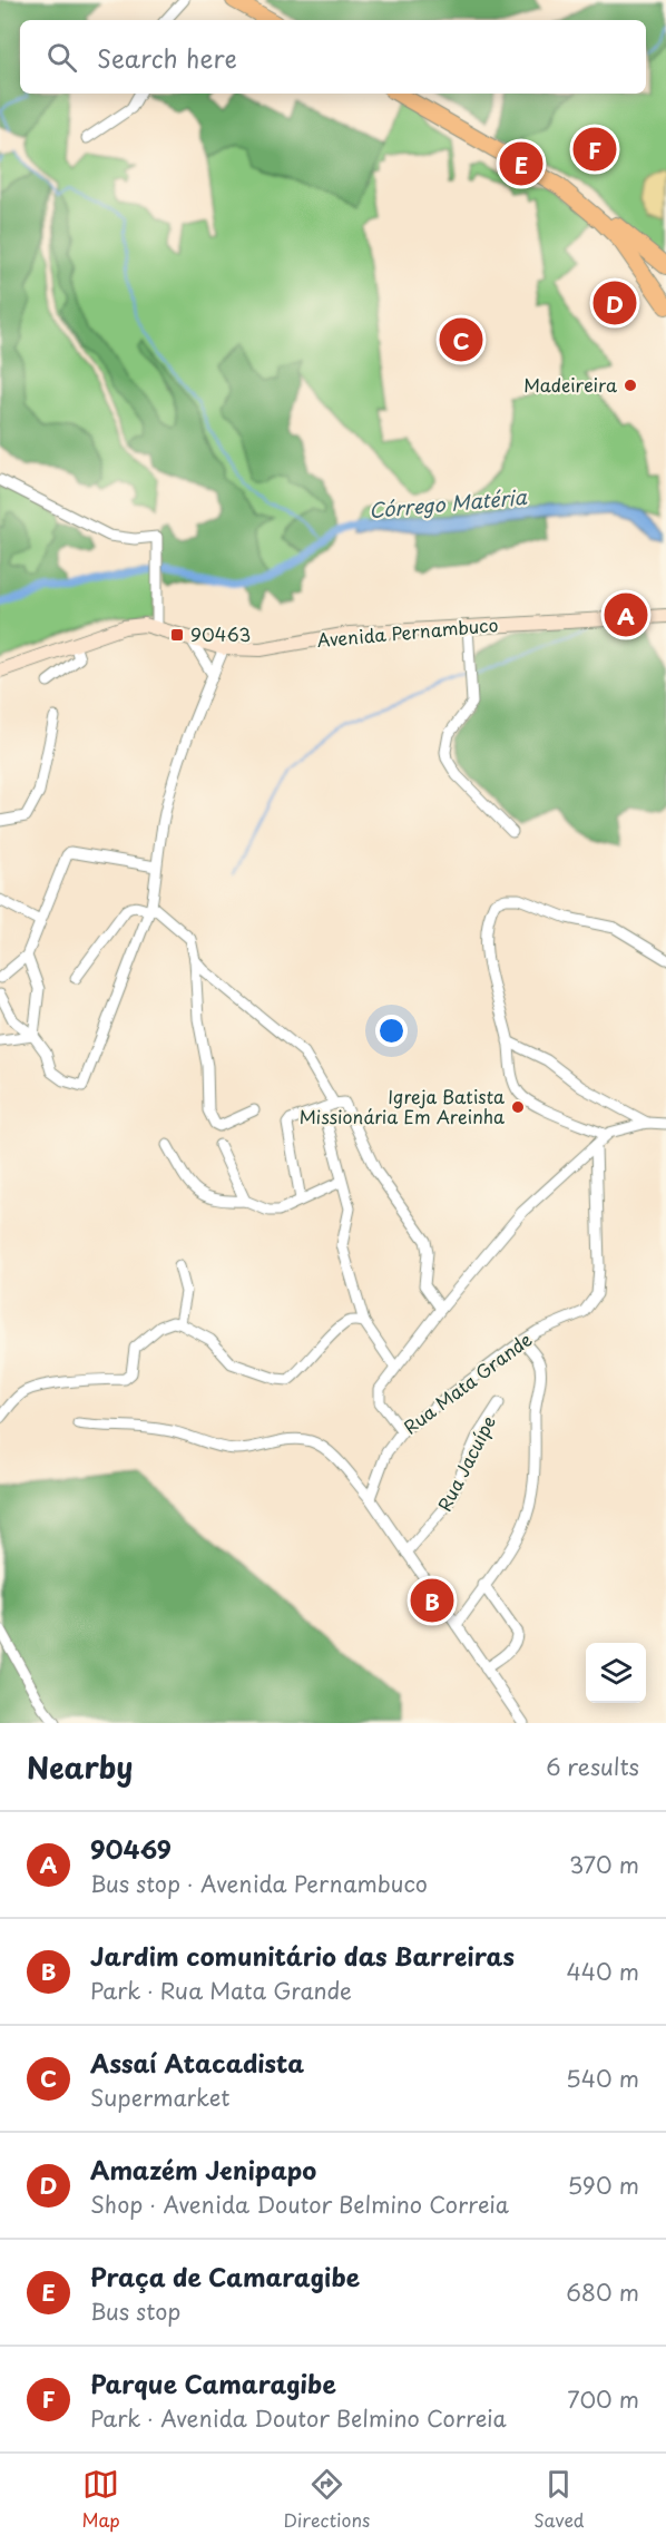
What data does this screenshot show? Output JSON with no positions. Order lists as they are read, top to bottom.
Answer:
{
  "streets": {
    "street": ["Avenida Pernambuco", "Rua Mata Grande", "Rua Jacuípe"]
  },
  "water": ["Córrego Matéria"],
  "places": {
    "other": ["Madeireira", "Igreja Batista Missionária Em Areinha"],
    "transit": ["90463"]
  },
  "page": {
    "search": "Search here",
    "pins": [
      "F",
      "E",
      "D",
      "C",
      "A",
      "B"
    ],
    "heading": ["Nearby", "6 results"],
    "list": [
      {
        "mark": "A",
        "name": "90469",
        "note": "Bus stop · Avenida Pernambuco",
        "value": "370 m"
      },
      {
        "mark": "B",
        "name": "Jardim comunitário das Barreiras",
        "note": "Park · Rua Mata Grande",
        "value": "440 m"
      },
      {
        "mark": "C",
        "name": "Assaí Atacadista",
        "note": "Supermarket",
        "value": "540 m"
      },
      {
        "mark": "D",
        "name": "Amazém Jenipapo",
        "note": "Shop · Avenida Doutor Belmino Correia",
        "value": "590 m"
      },
      {
        "mark": "E",
        "name": "Praça de Camaragibe",
        "note": "Bus stop",
        "value": "680 m"
      },
      {
        "mark": "F",
        "name": "Parque Camaragibe",
        "note": "Park · Avenida Doutor Belmino Correia",
        "value": "700 m"
      }
    ],
    "nav": ["Map", "Directions", "Saved"]
  }
}
